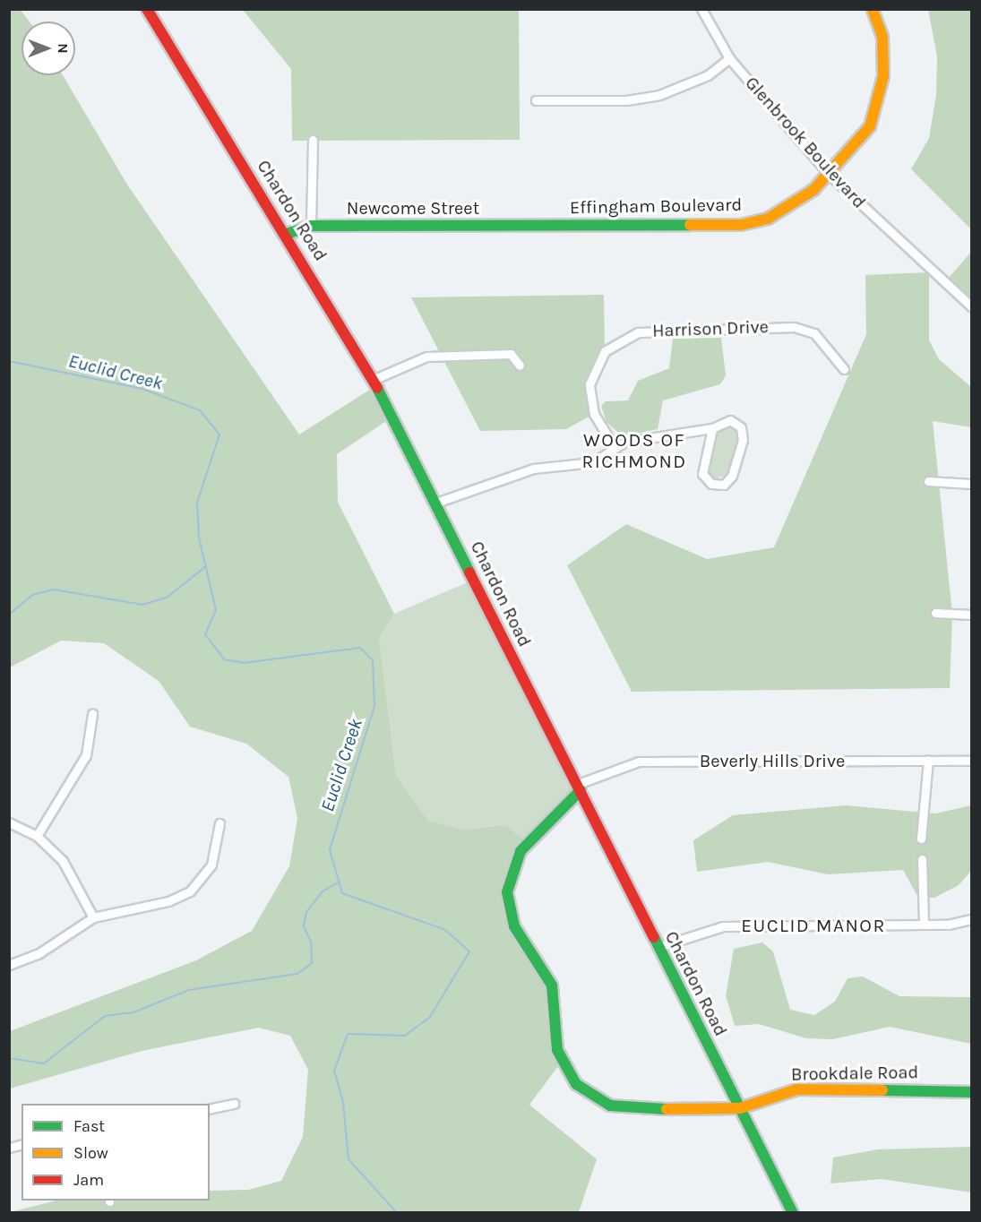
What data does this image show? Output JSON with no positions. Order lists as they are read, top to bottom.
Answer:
{
  "streets": {
    "street": [
      "Glenbrook Boulevard",
      "Effingham Boulevard",
      "Newcome Street",
      "Chardon Road",
      "Harrison Drive",
      "Beverly Hills Drive",
      "Brookdale Road"
    ]
  },
  "crossings": [
    ["Glenbrook Boulevard", "Effingham Boulevard"],
    ["Effingham Boulevard", "Newcome Street"],
    ["Newcome Street", "Chardon Road"],
    ["Chardon Road", "Beverly Hills Drive"],
    ["Chardon Road", "Brookdale Road"],
    ["Beverly Hills Drive", "Brookdale Road"]
  ],
  "districts": ["WOODS OF RICHMOND", "EUCLID MANOR"],
  "water": ["Euclid Creek"],
  "legend": ["Fast", "Slow", "Jam"],
  "north": "right"
}
